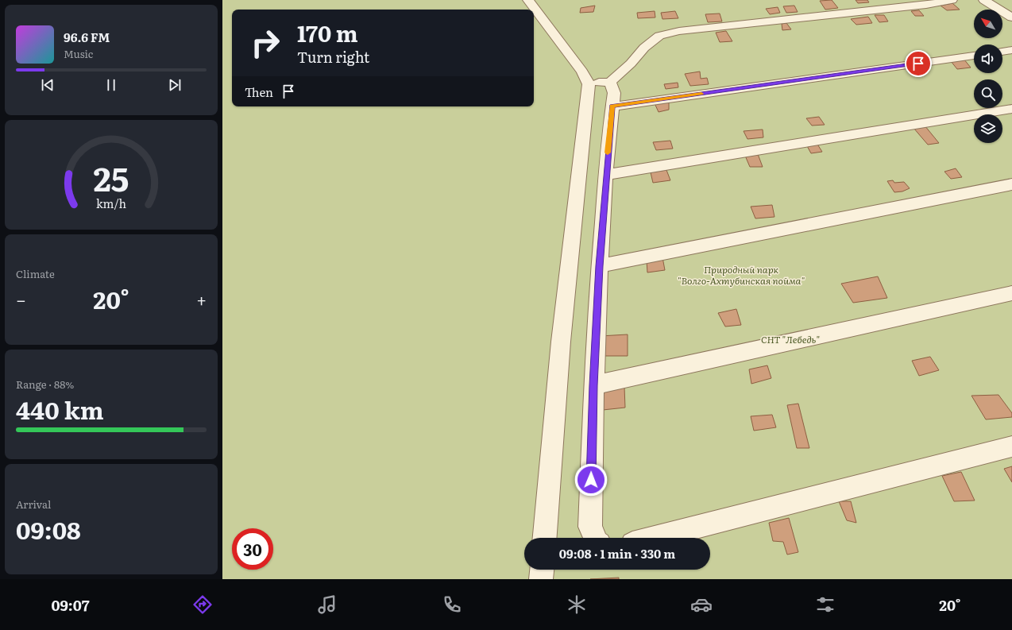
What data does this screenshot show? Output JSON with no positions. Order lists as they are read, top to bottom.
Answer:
{
  "parks": ["Природный парк \"Волго-Ахтубинская пойма\"", "СНТ \"Лебедь\""],
  "north": "top left",
  "page": {
    "turn": ["170 m", "Turn right"],
    "song": ["96.6 FM", "Music"],
    "then": "Then",
    "tile": [
      "Climate",
      ["Range · 88%", "440 km"],
      ["Arrival", "09:08"]
    ],
    "heat": ["−", "20°", "+"],
    "limit": "30",
    "trip": "09:08 · 1 min · 330 m",
    "tabs": ["09:07", "20°"],
    "gauge": ["25", "km/h"]
  }
}
